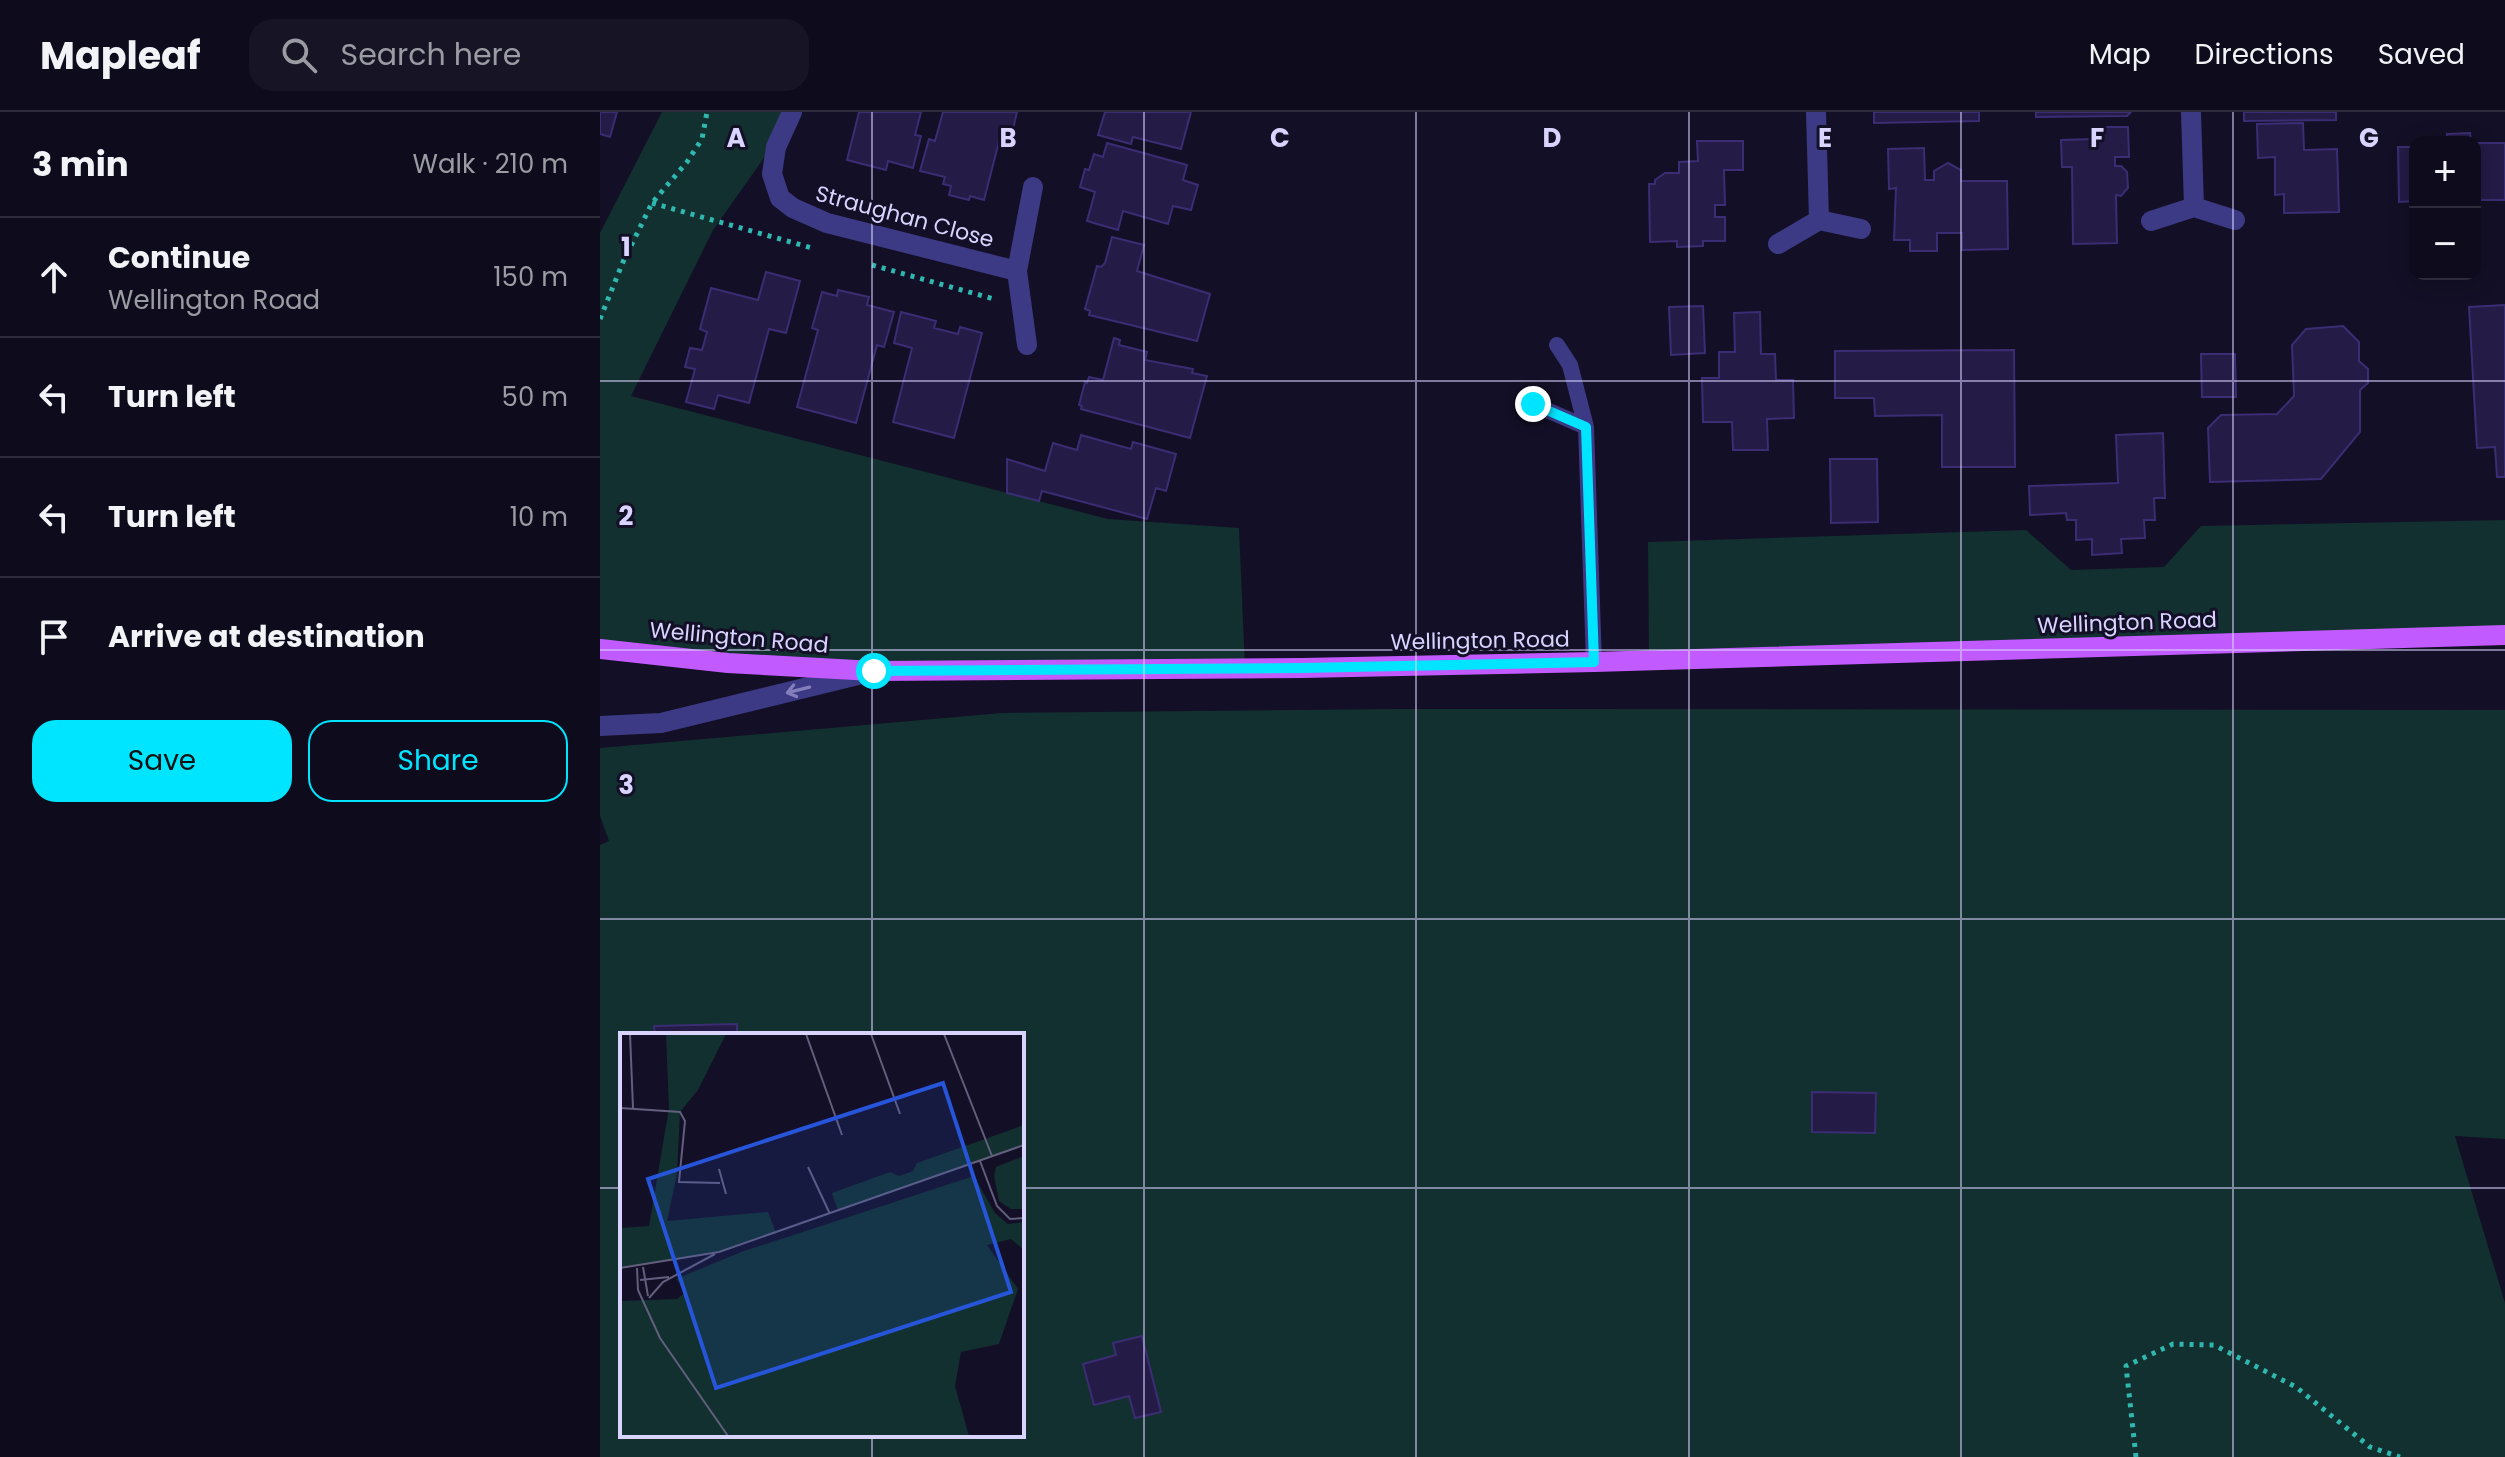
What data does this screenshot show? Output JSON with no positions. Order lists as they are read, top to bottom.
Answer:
{
  "streets": {
    "main road": ["Wellington Road"],
    "street": ["Straughan Close"]
  },
  "page": {
    "header": "Mapleaf",
    "search": "Search here",
    "nav": ["Map", "Directions", "Saved"],
    "heading": ["3 min", "Walk · 210 m"],
    "map_buttons": ["+", "−"],
    "list": [
      ["Continue", "Wellington Road", "150 m"],
      ["Turn left", "50 m"],
      ["Turn left", "10 m"],
      "Arrive at destination"
    ],
    "buttons": ["Save", "Share"]
  },
  "grid": {
    "columns": [
      "A",
      "B",
      "C",
      "D",
      "E",
      "F",
      "G"
    ],
    "rows": ["1", "2", "3"]
  }
}
